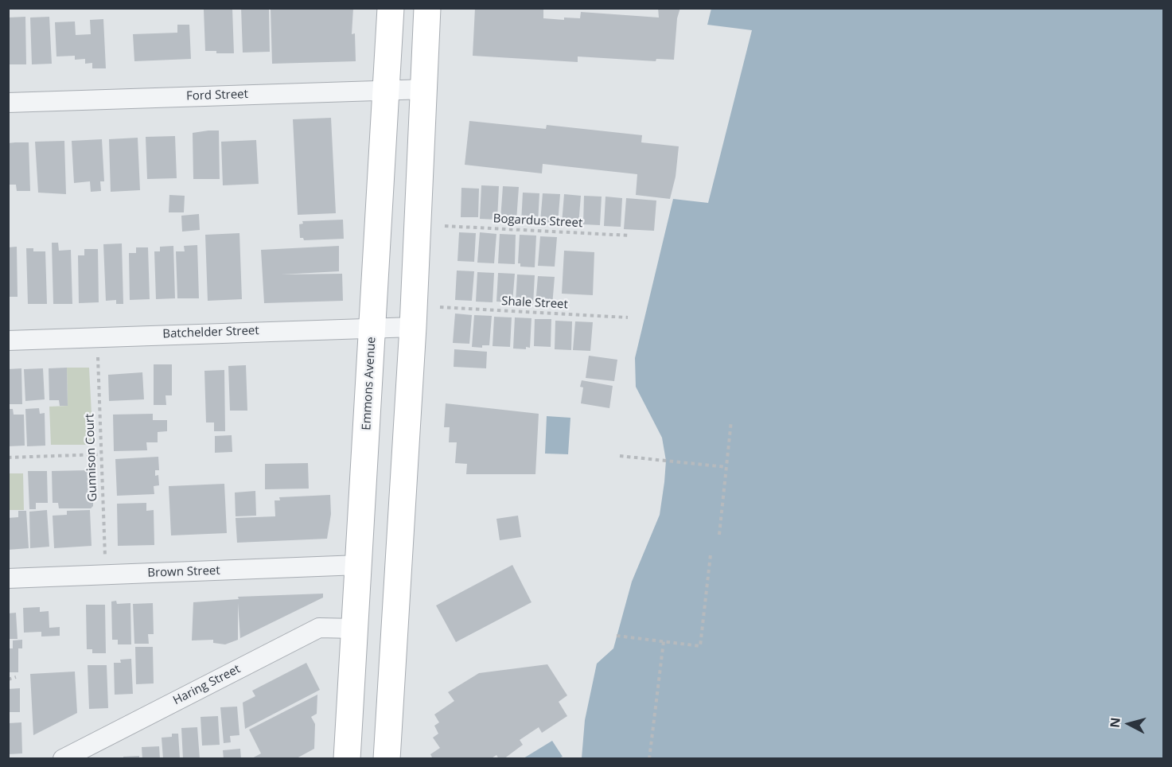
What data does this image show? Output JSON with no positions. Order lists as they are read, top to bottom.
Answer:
{
  "streets": {
    "main road": ["Emmons Avenue"],
    "street": [
      "Ford Street",
      "Batchelder Street",
      "Brown Street",
      "Haring Street"
    ],
    "path": ["Bogardus Street", "Shale Street", "Gunnison Court"]
  },
  "crossings": [
    ["Ford Street", "Emmons Avenue"],
    ["Batchelder Street", "Emmons Avenue"],
    ["Emmons Avenue", "Brown Street"],
    ["Emmons Avenue", "Haring Street"]
  ],
  "north": "left"
}
